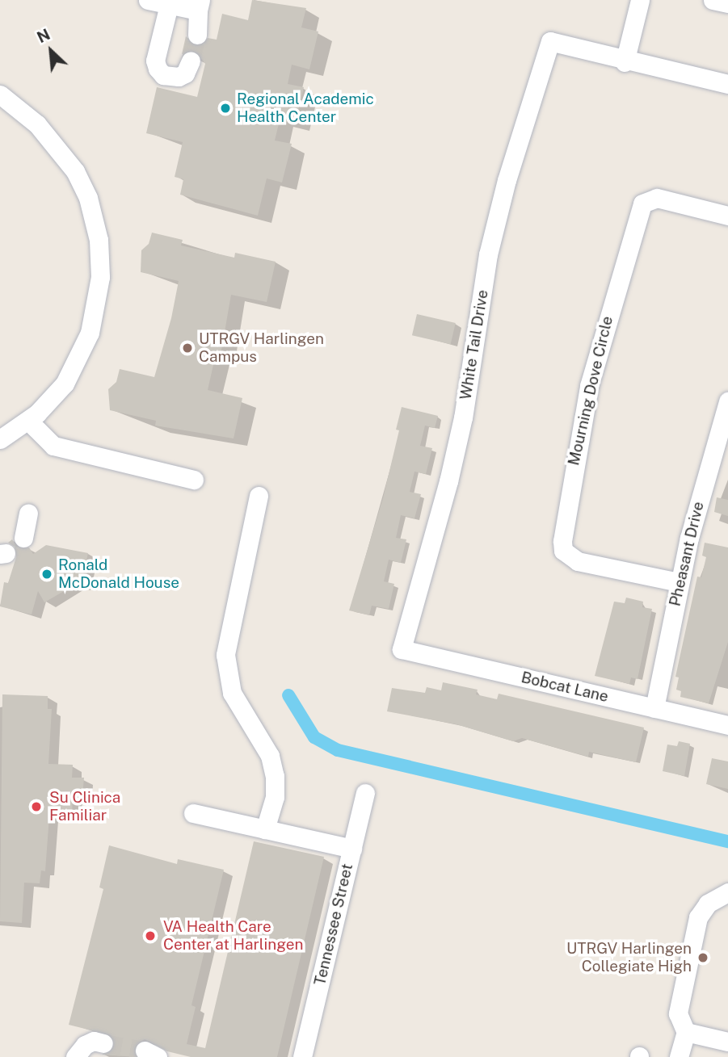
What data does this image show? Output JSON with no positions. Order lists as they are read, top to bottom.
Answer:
{
  "streets": {
    "street": [
      "White Tail Drive",
      "Mourning Dove Circle",
      "Pheasant Drive",
      "Bobcat Lane",
      "Tennessee Street"
    ]
  },
  "crossings": [
    ["White Tail Drive", "Bobcat Lane"],
    ["Mourning Dove Circle", "Pheasant Drive"],
    ["Pheasant Drive", "Bobcat Lane"]
  ],
  "places": [
    "Regional Academic Health Center",
    "UTRGV Harlingen Campus",
    "Ronald McDonald House",
    "Su Clinica Familiar",
    "VA Health Care Center at Harlingen",
    "UTRGV Harlingen Collegiate High"
  ],
  "north": "top left"
}
